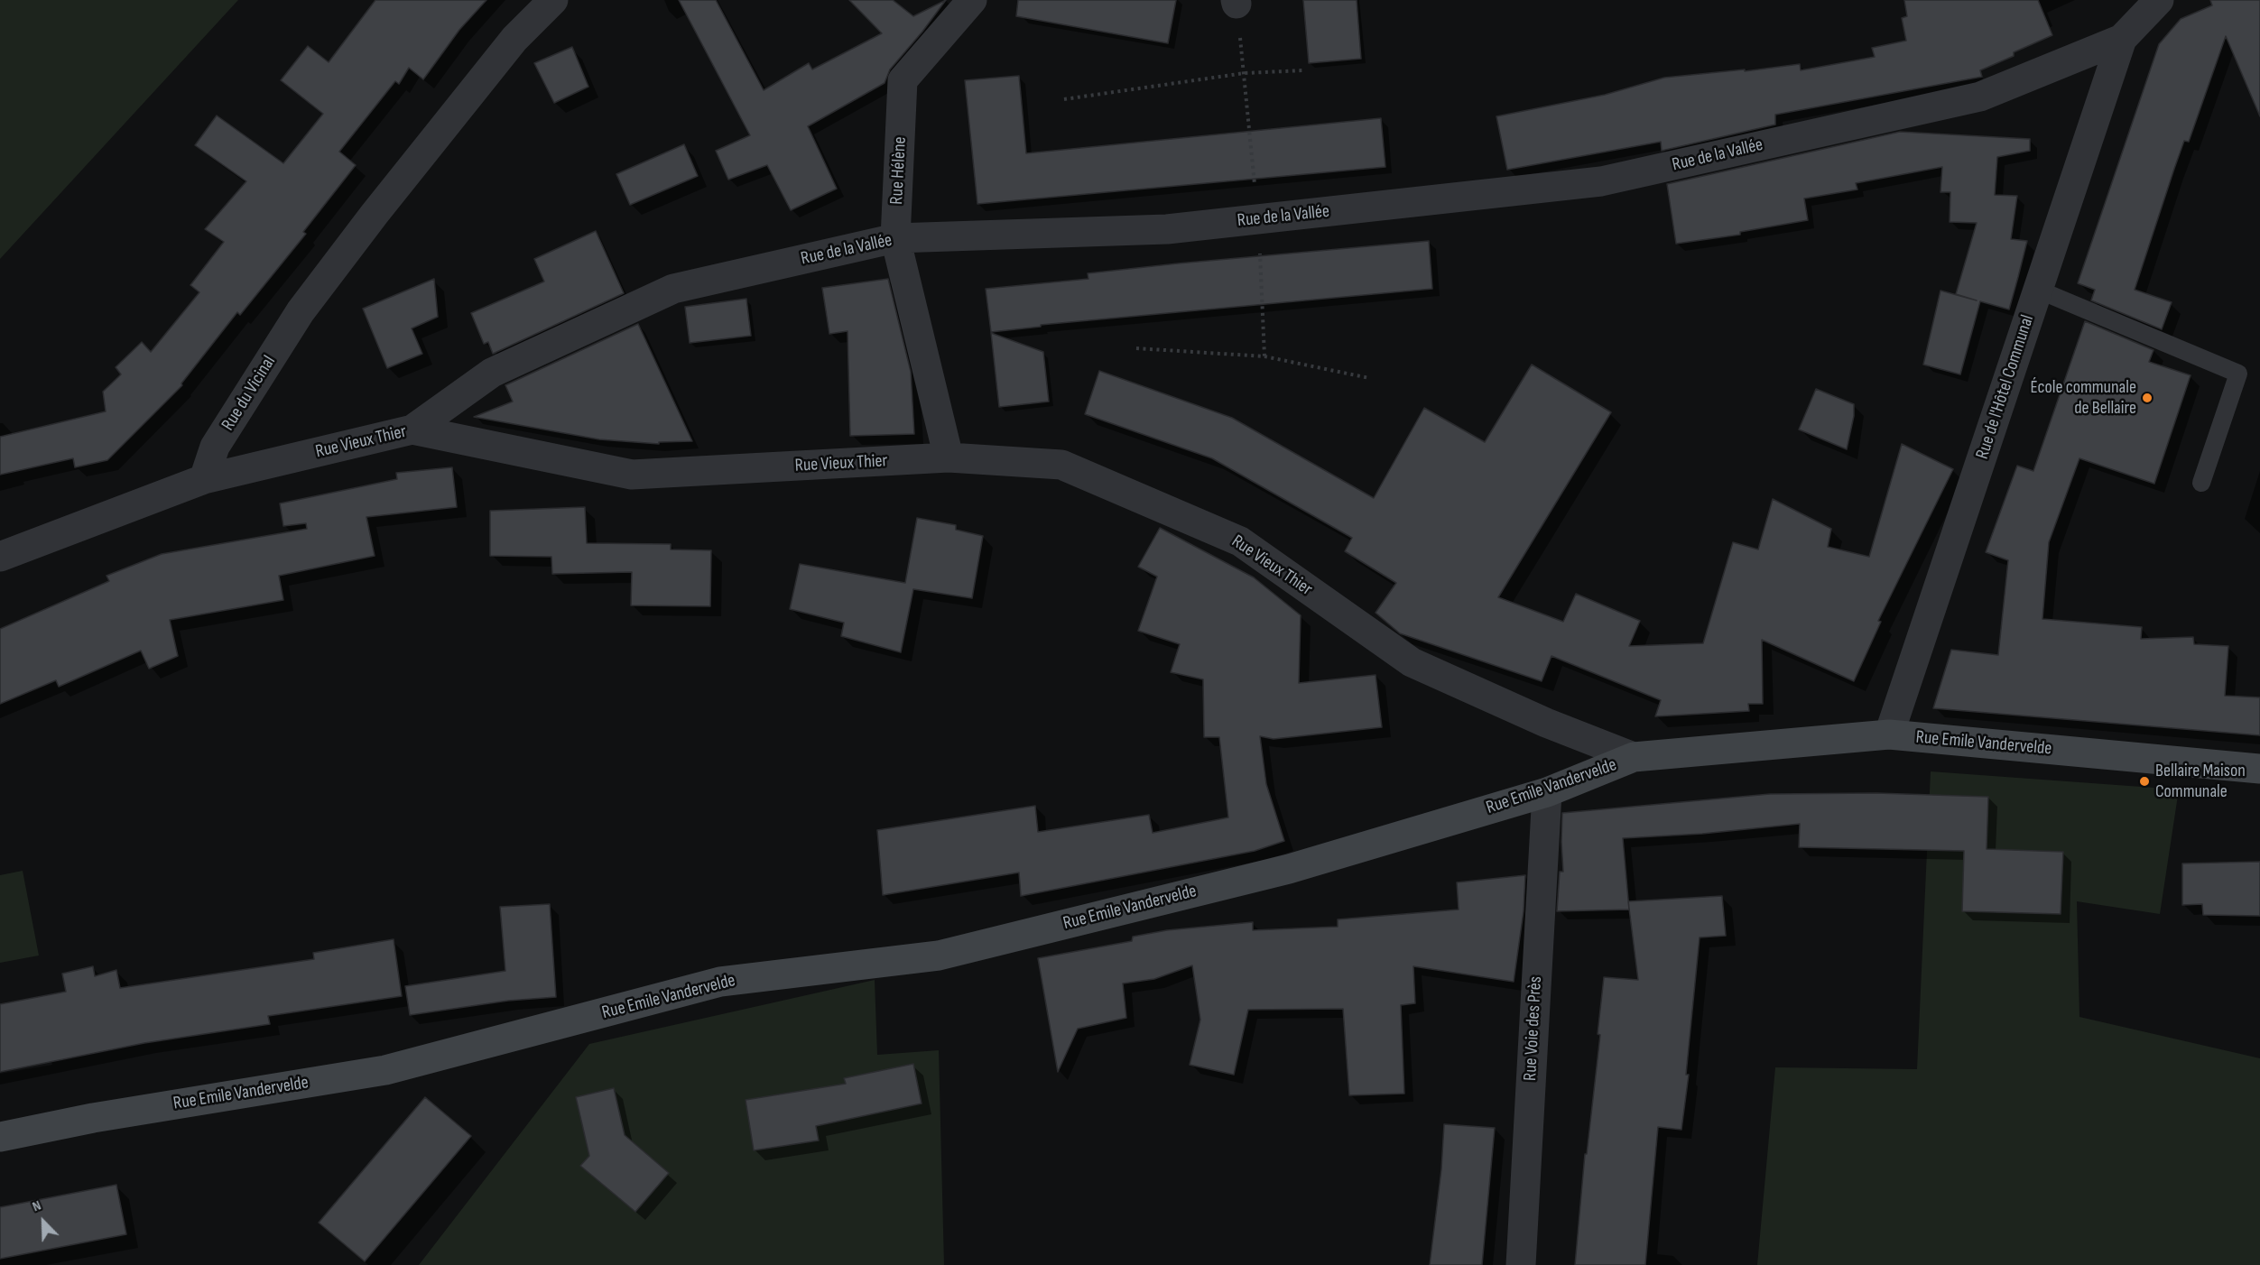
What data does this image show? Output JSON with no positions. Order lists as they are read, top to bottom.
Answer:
{
  "streets": {
    "street": [
      "Rue de la Vallée",
      "Rue Hélène",
      "Rue de l'Hôtel Communal",
      "Rue du Vicinal",
      "Rue Vieux Thier",
      "Rue Emile Vandervelde",
      "Rue Voie des Près"
    ]
  },
  "crossings": [
    ["Rue de la Vallée", "Rue Hélène"],
    ["Rue de la Vallée", "Rue de l'Hôtel Communal"],
    ["Rue de la Vallée", "Rue Vieux Thier"],
    ["Rue Hélène", "Rue Vieux Thier"],
    ["Rue de l'Hôtel Communal", "Rue Emile Vandervelde"],
    ["Rue du Vicinal", "Rue Vieux Thier"],
    ["Rue Vieux Thier", "Rue Emile Vandervelde"],
    ["Rue Emile Vandervelde", "Rue Voie des Près"]
  ],
  "places": ["École communale de Bellaire", "Bellaire Maison Communale"],
  "north": "top left"
}
